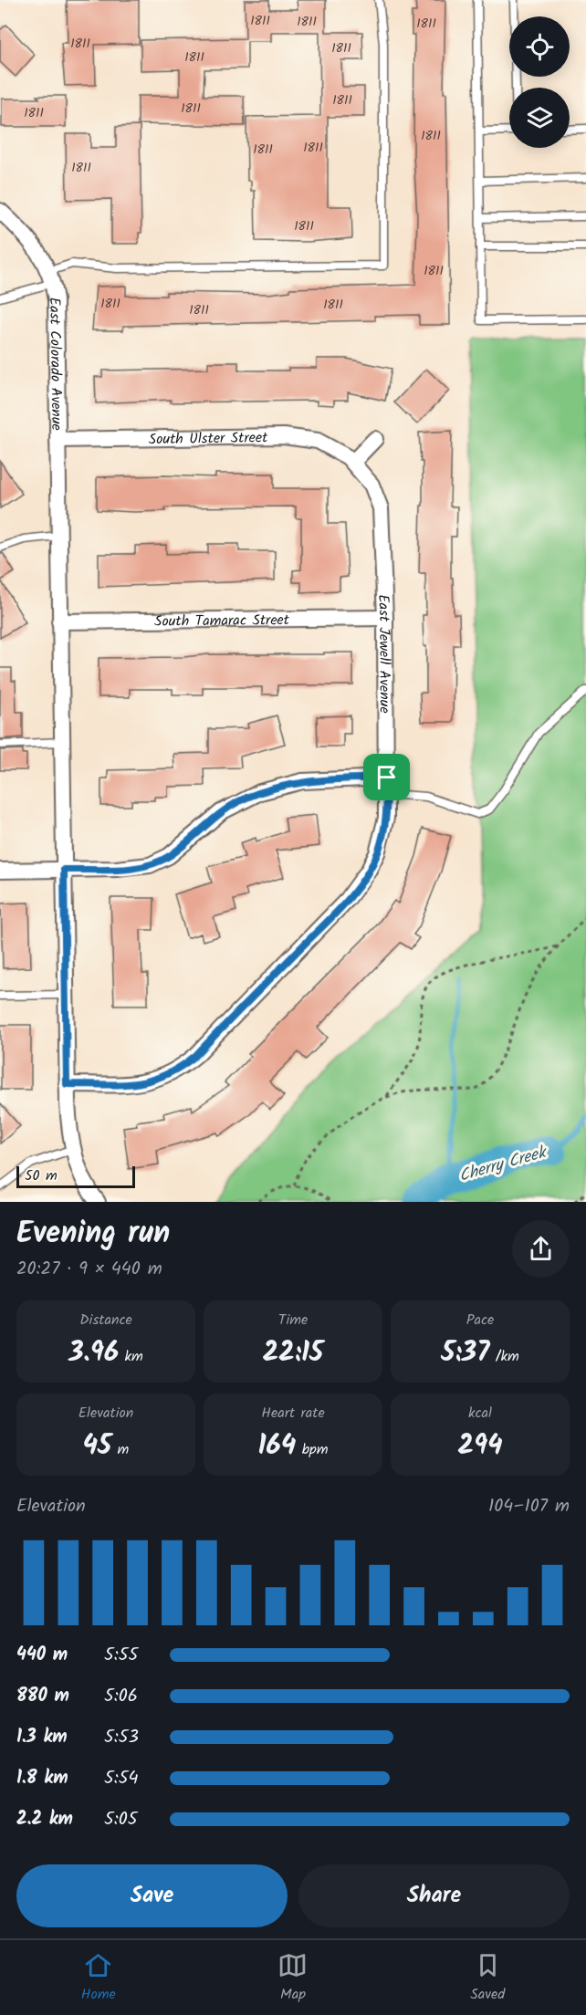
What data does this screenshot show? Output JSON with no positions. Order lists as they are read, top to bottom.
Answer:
{
  "streets": {
    "street": [
      "East Colorado Avenue",
      "South Ulster Street",
      "South Tamarac Street",
      "East Jewell Avenue"
    ]
  },
  "crossings": [
    ["East Colorado Avenue", "South Ulster Street"],
    ["East Colorado Avenue", "South Tamarac Street"],
    ["East Colorado Avenue", "East Jewell Avenue"],
    ["South Ulster Street", "East Jewell Avenue"],
    ["South Tamarac Street", "East Jewell Avenue"]
  ],
  "water": ["Cherry Creek"],
  "house_numbers": [
    "1811",
    "1811",
    "1811",
    "1811",
    "1811",
    "1811",
    "1811",
    "1811",
    "1811",
    "1811",
    "1811",
    "1811",
    "1811",
    "1811",
    "1811",
    "1811",
    "1811",
    "1811"
  ],
  "scale_bar": "50 m",
  "page": {
    "scale": "50 m",
    "heading": ["Evening run", "20:27 · 9 × 440 m"],
    "stats": [
      ["Distance", "3.96 km"],
      ["Time", "22:15"],
      ["Pace", "5:37 /km"],
      ["Elevation", "45 m"],
      ["Heart rate", "164 bpm"],
      ["kcal", "294"]
    ],
    "chart": ["Elevation", "104–107 m"],
    "list": [
      {
        "name": "440 m",
        "note": "5:55"
      },
      {
        "name": "880 m",
        "note": "5:06"
      },
      {
        "name": "1.3 km",
        "note": "5:53"
      },
      {
        "name": "1.8 km",
        "note": "5:54"
      },
      {
        "name": "2.2 km",
        "note": "5:05"
      }
    ],
    "buttons": ["Save", "Share"],
    "tabs": ["Home", "Map", "Saved"]
  }
}
